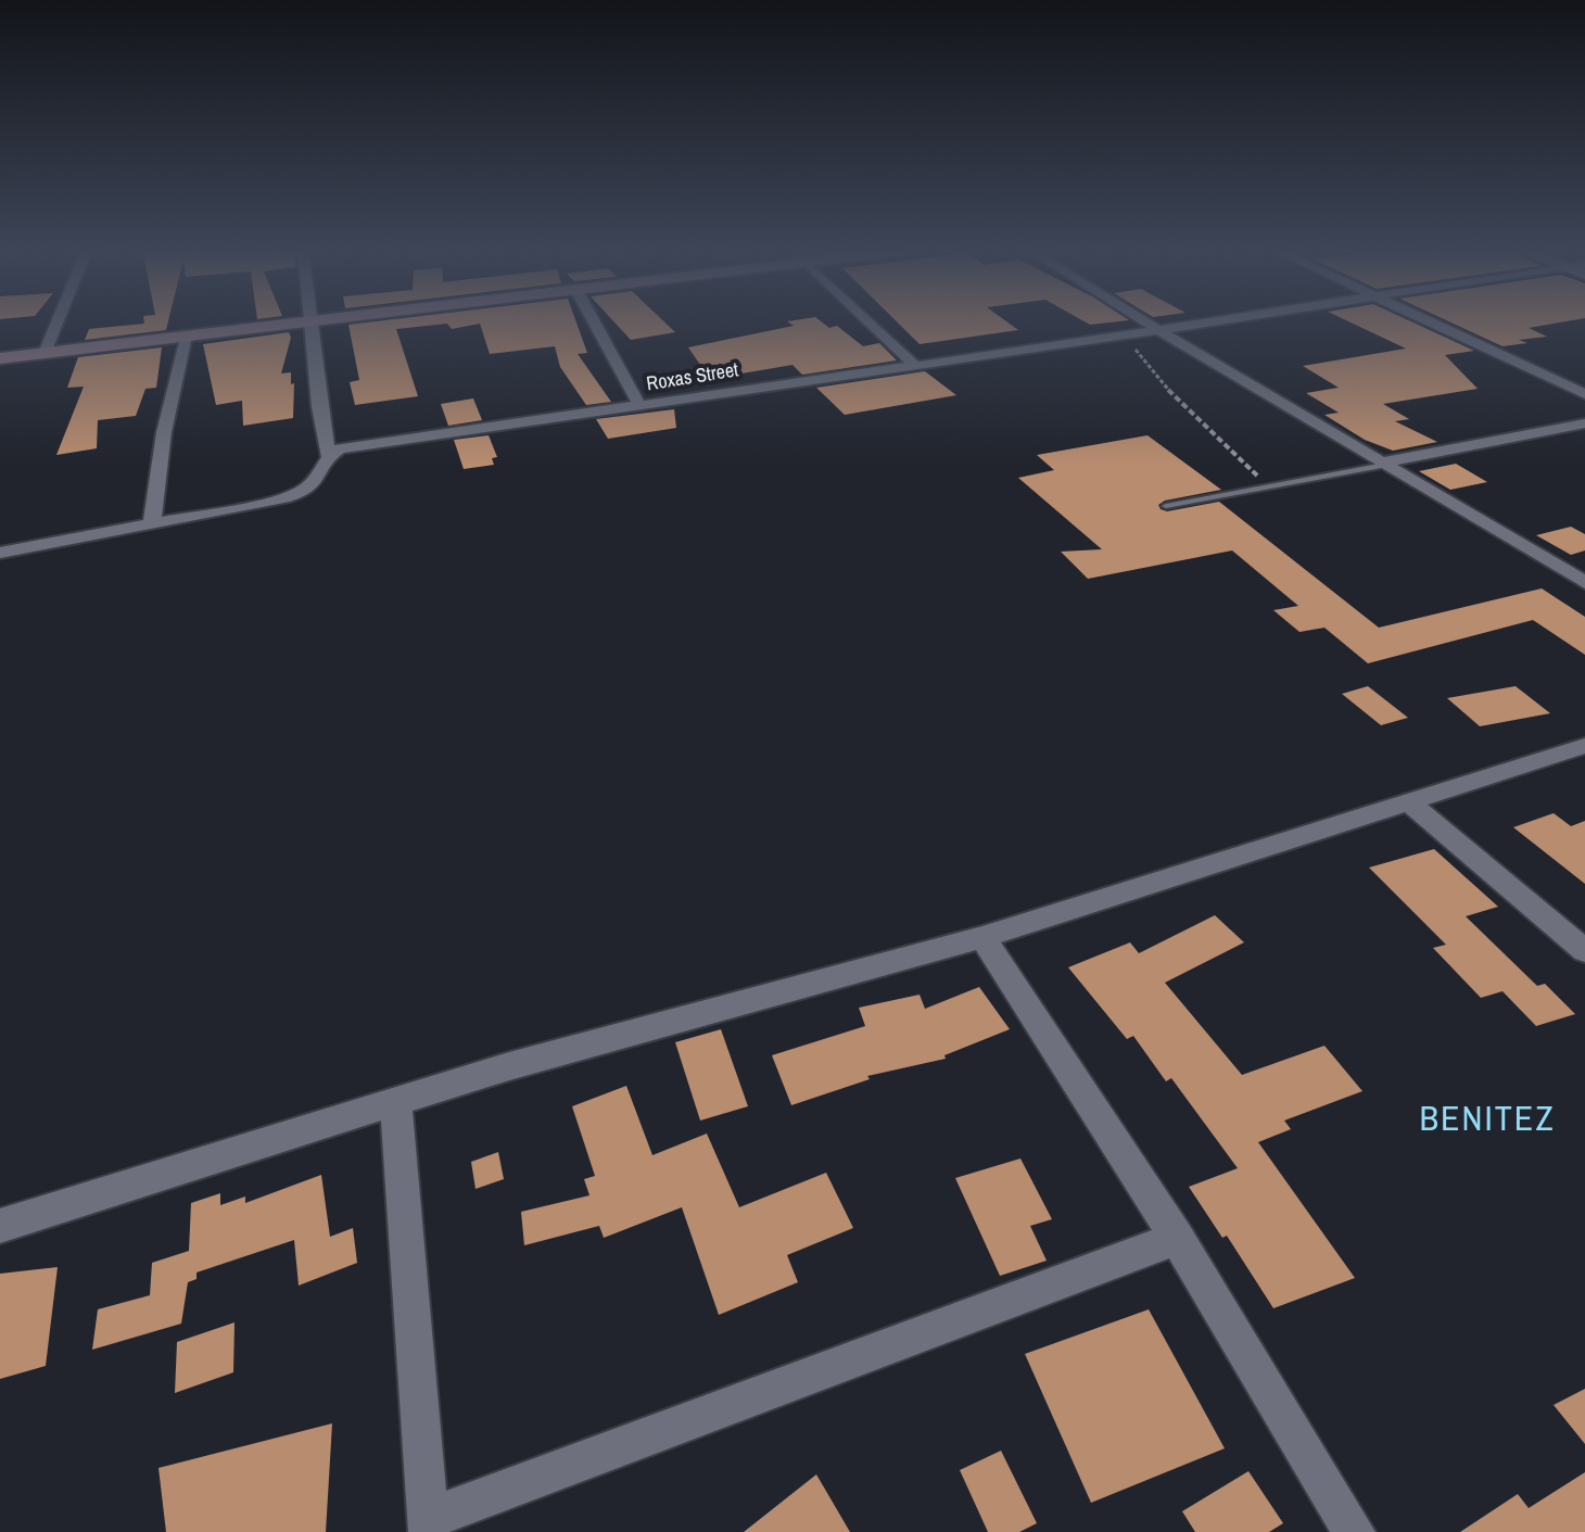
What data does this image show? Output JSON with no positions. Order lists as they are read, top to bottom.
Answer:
{
  "streets": {
    "street": ["Roxas Street"]
  },
  "districts": ["BENITEZ"]
}
